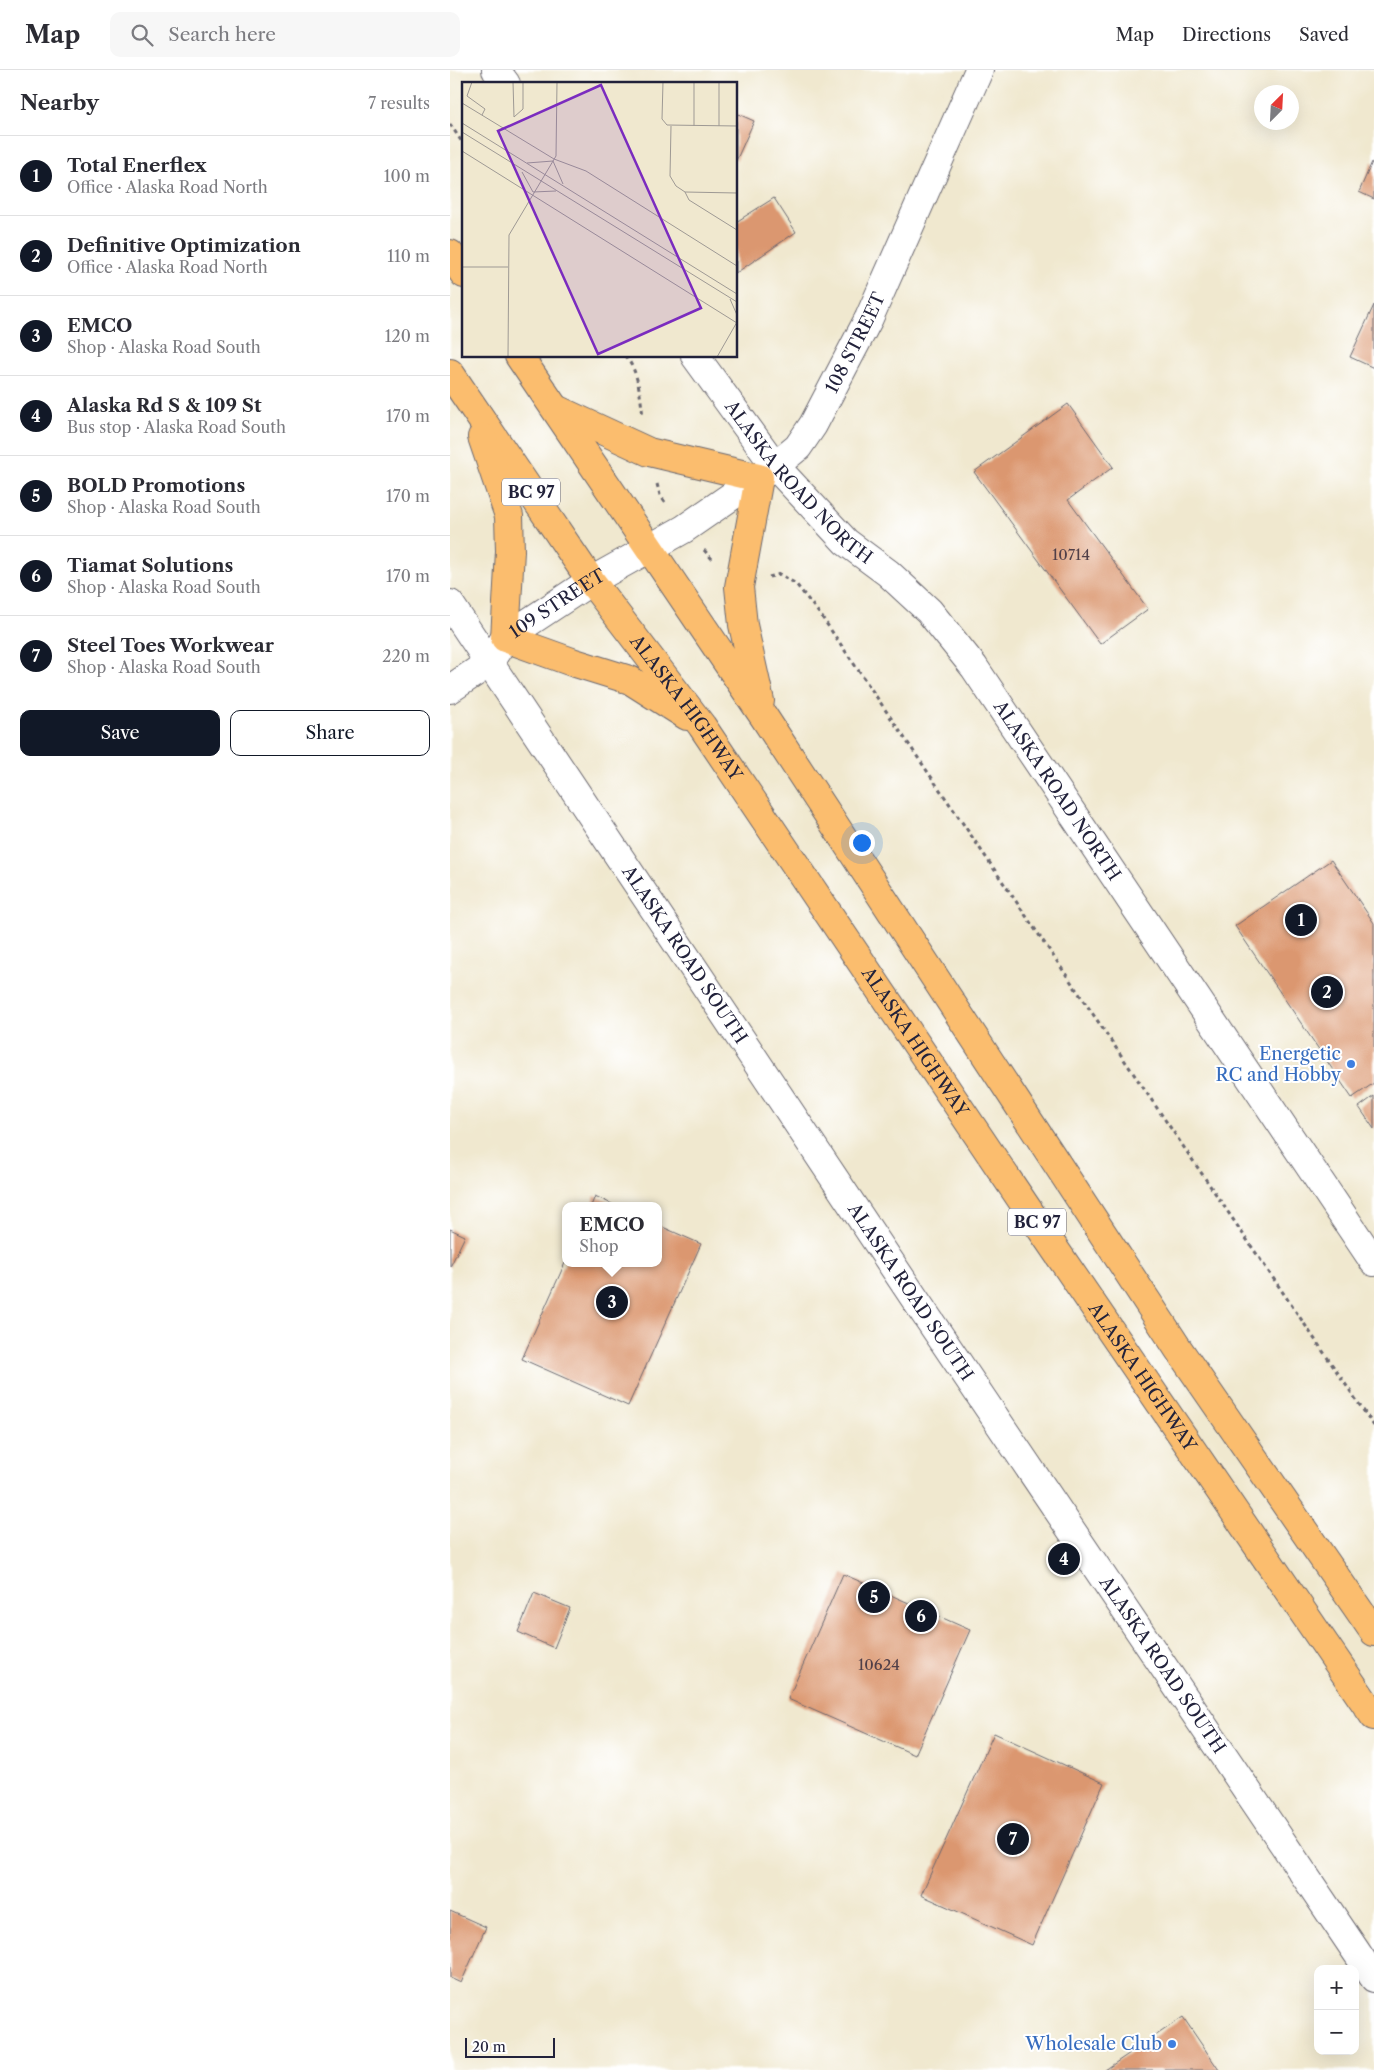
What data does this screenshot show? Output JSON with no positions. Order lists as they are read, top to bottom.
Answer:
{
  "streets": {
    "highway": ["BC 97", "ALASKA HIGHWAY"],
    "street": [
      "108 STREET",
      "ALASKA ROAD NORTH",
      "109 STREET",
      "ALASKA ROAD SOUTH"
    ]
  },
  "crossings": [
    ["108 STREET", "ALASKA ROAD NORTH"],
    ["108 STREET", "BC 97"],
    ["108 STREET", "109 STREET"],
    ["BC 97", "109 STREET"],
    ["109 STREET", "ALASKA HIGHWAY"],
    ["109 STREET", "ALASKA ROAD SOUTH"]
  ],
  "places": ["Energetic RC and Hobby", "Wholesale Club"],
  "house_numbers": ["10714", "10624"],
  "scale_bar": "20 m",
  "north": "top right",
  "page": {
    "header": "Map",
    "search": "Search here",
    "nav": ["Map", "Directions", "Saved"],
    "heading": ["Nearby", "7 results"],
    "list": [
      {
        "mark": "1",
        "name": "Total Enerflex",
        "note": "Office · Alaska Road North",
        "value": "100 m"
      },
      {
        "mark": "2",
        "name": "Definitive Optimization",
        "note": "Office · Alaska Road North",
        "value": "110 m"
      },
      {
        "mark": "3",
        "name": "EMCO",
        "note": "Shop · Alaska Road South",
        "value": "120 m"
      },
      {
        "mark": "4",
        "name": "Alaska Rd S & 109 St",
        "note": "Bus stop · Alaska Road South",
        "value": "170 m"
      },
      {
        "mark": "5",
        "name": "BOLD Promotions",
        "note": "Shop · Alaska Road South",
        "value": "170 m"
      },
      {
        "mark": "6",
        "name": "Tiamat Solutions",
        "note": "Shop · Alaska Road South",
        "value": "170 m"
      },
      {
        "mark": "7",
        "name": "Steel Toes Workwear",
        "note": "Shop · Alaska Road South",
        "value": "220 m"
      }
    ],
    "buttons": ["Save", "Share"],
    "pins": [
      "1",
      "2",
      "3",
      "4",
      "5",
      "6",
      "7"
    ],
    "popup": ["EMCO", "Shop"],
    "map_buttons": ["+", "−"],
    "scale": "20 m"
  }
}
